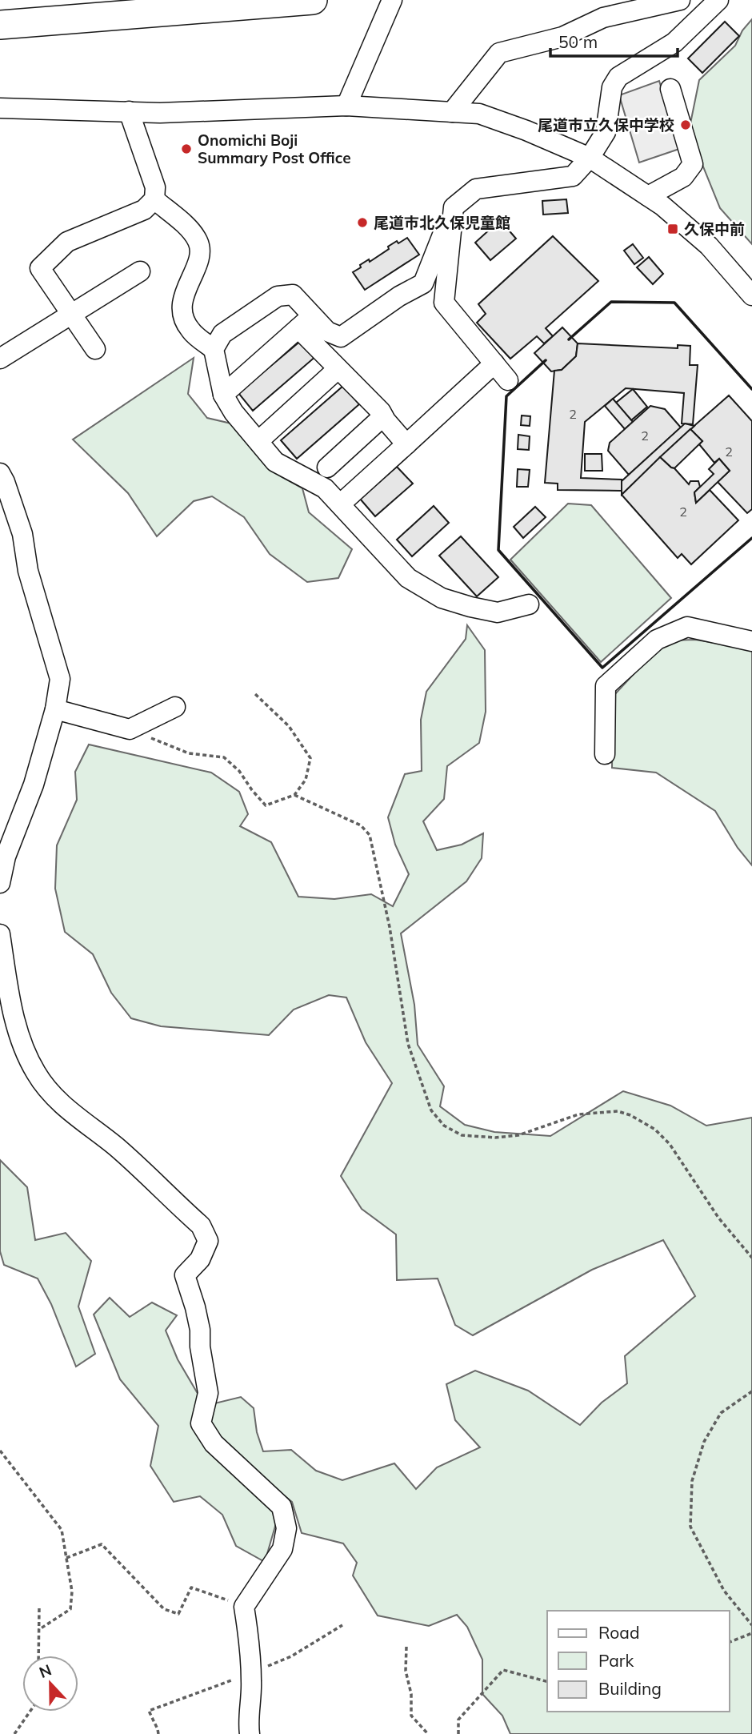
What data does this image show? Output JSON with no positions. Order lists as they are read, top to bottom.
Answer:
{
  "places": {
    "other": ["尾道市立久保中学校", "Onomichi Boji Summary Post Office", "尾道市北久保児童館"],
    "transit": ["久保中前"]
  },
  "house_numbers": [
    "2",
    "2",
    "2",
    "2"
  ],
  "legend": ["Road", "Park", "Building"],
  "scale_bar": "50 m",
  "north": "top"
}
